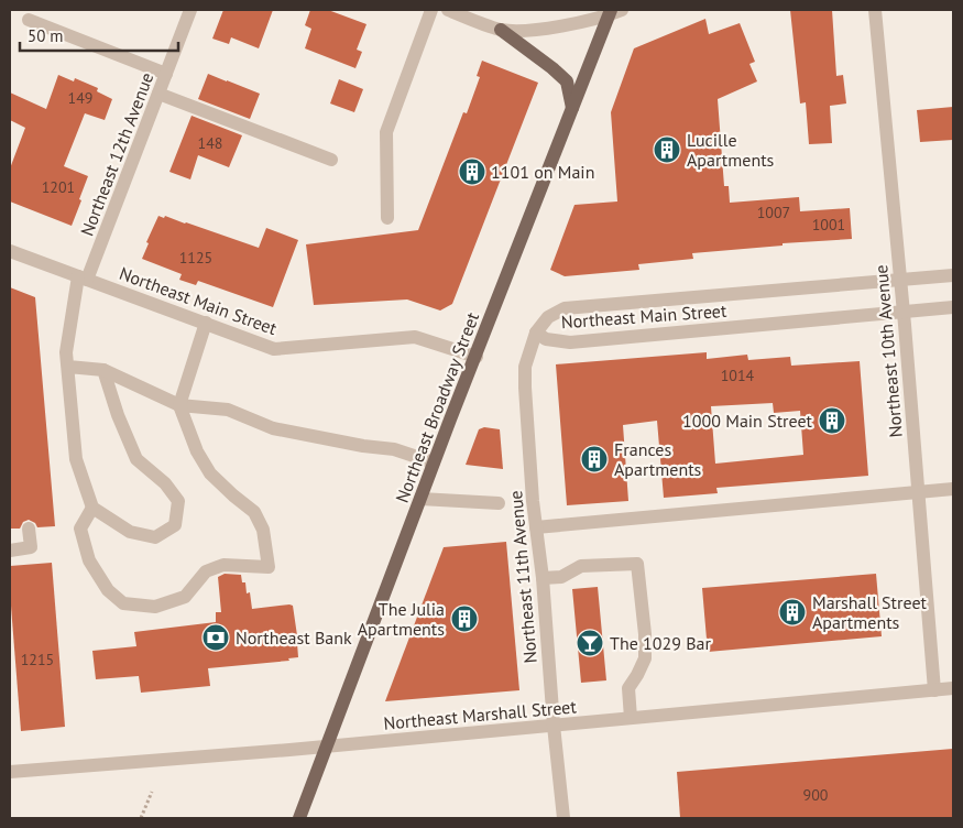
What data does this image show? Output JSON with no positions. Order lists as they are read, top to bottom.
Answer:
{
  "streets": {
    "main road": ["Northeast Broadway Street"],
    "street": [
      "Northeast 12th Avenue",
      "Northeast Main Street",
      "Northeast 10th Avenue",
      "Northeast 11th Avenue",
      "Northeast Marshall Street"
    ]
  },
  "crossings": [
    ["Northeast 12th Avenue", "Northeast Main Street"],
    ["Northeast Main Street", "Northeast 10th Avenue"],
    ["Northeast Main Street", "Northeast Broadway Street"],
    ["Northeast Main Street", "Northeast 11th Avenue"],
    ["Northeast 10th Avenue", "Northeast Marshall Street"],
    ["Northeast Broadway Street", "Northeast Marshall Street"],
    ["Northeast 11th Avenue", "Northeast Marshall Street"]
  ],
  "places": {
    "building": [
      "Lucille Apartments",
      "1101 on Main",
      "1000 Main Street",
      "Frances Apartments",
      "Marshall Street Apartments",
      "The Julia Apartments"
    ],
    "bank": ["Northeast Bank"],
    "bar": ["The 1029 Bar"]
  },
  "house_numbers": [
    "149",
    "148",
    "1201",
    "1007",
    "1001",
    "1125",
    "1014",
    "1215",
    "900"
  ],
  "scale_bar": "50 m"
}
